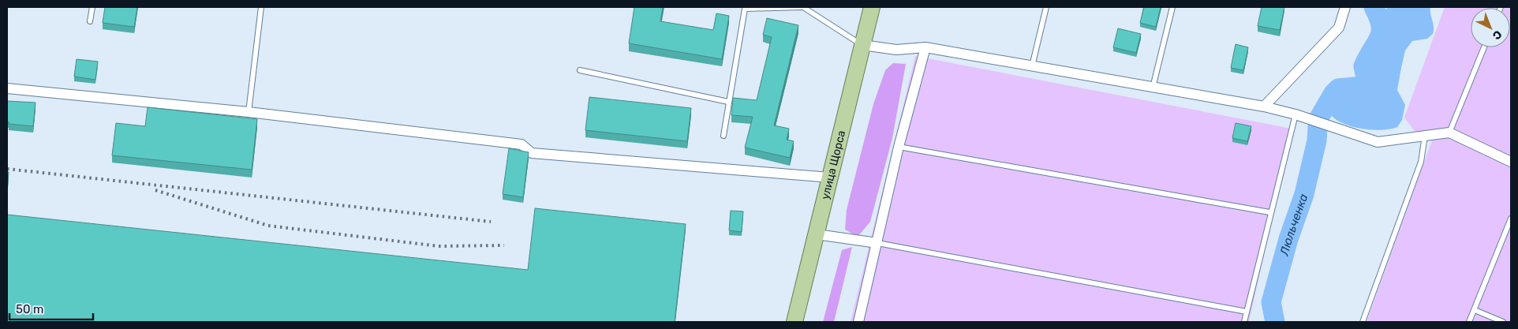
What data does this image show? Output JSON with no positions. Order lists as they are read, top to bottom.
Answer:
{
  "streets": {
    "main road": ["улица Щорса"]
  },
  "water": ["Люльченка"],
  "scale_bar": "50 m",
  "north": "bottom right"
}
